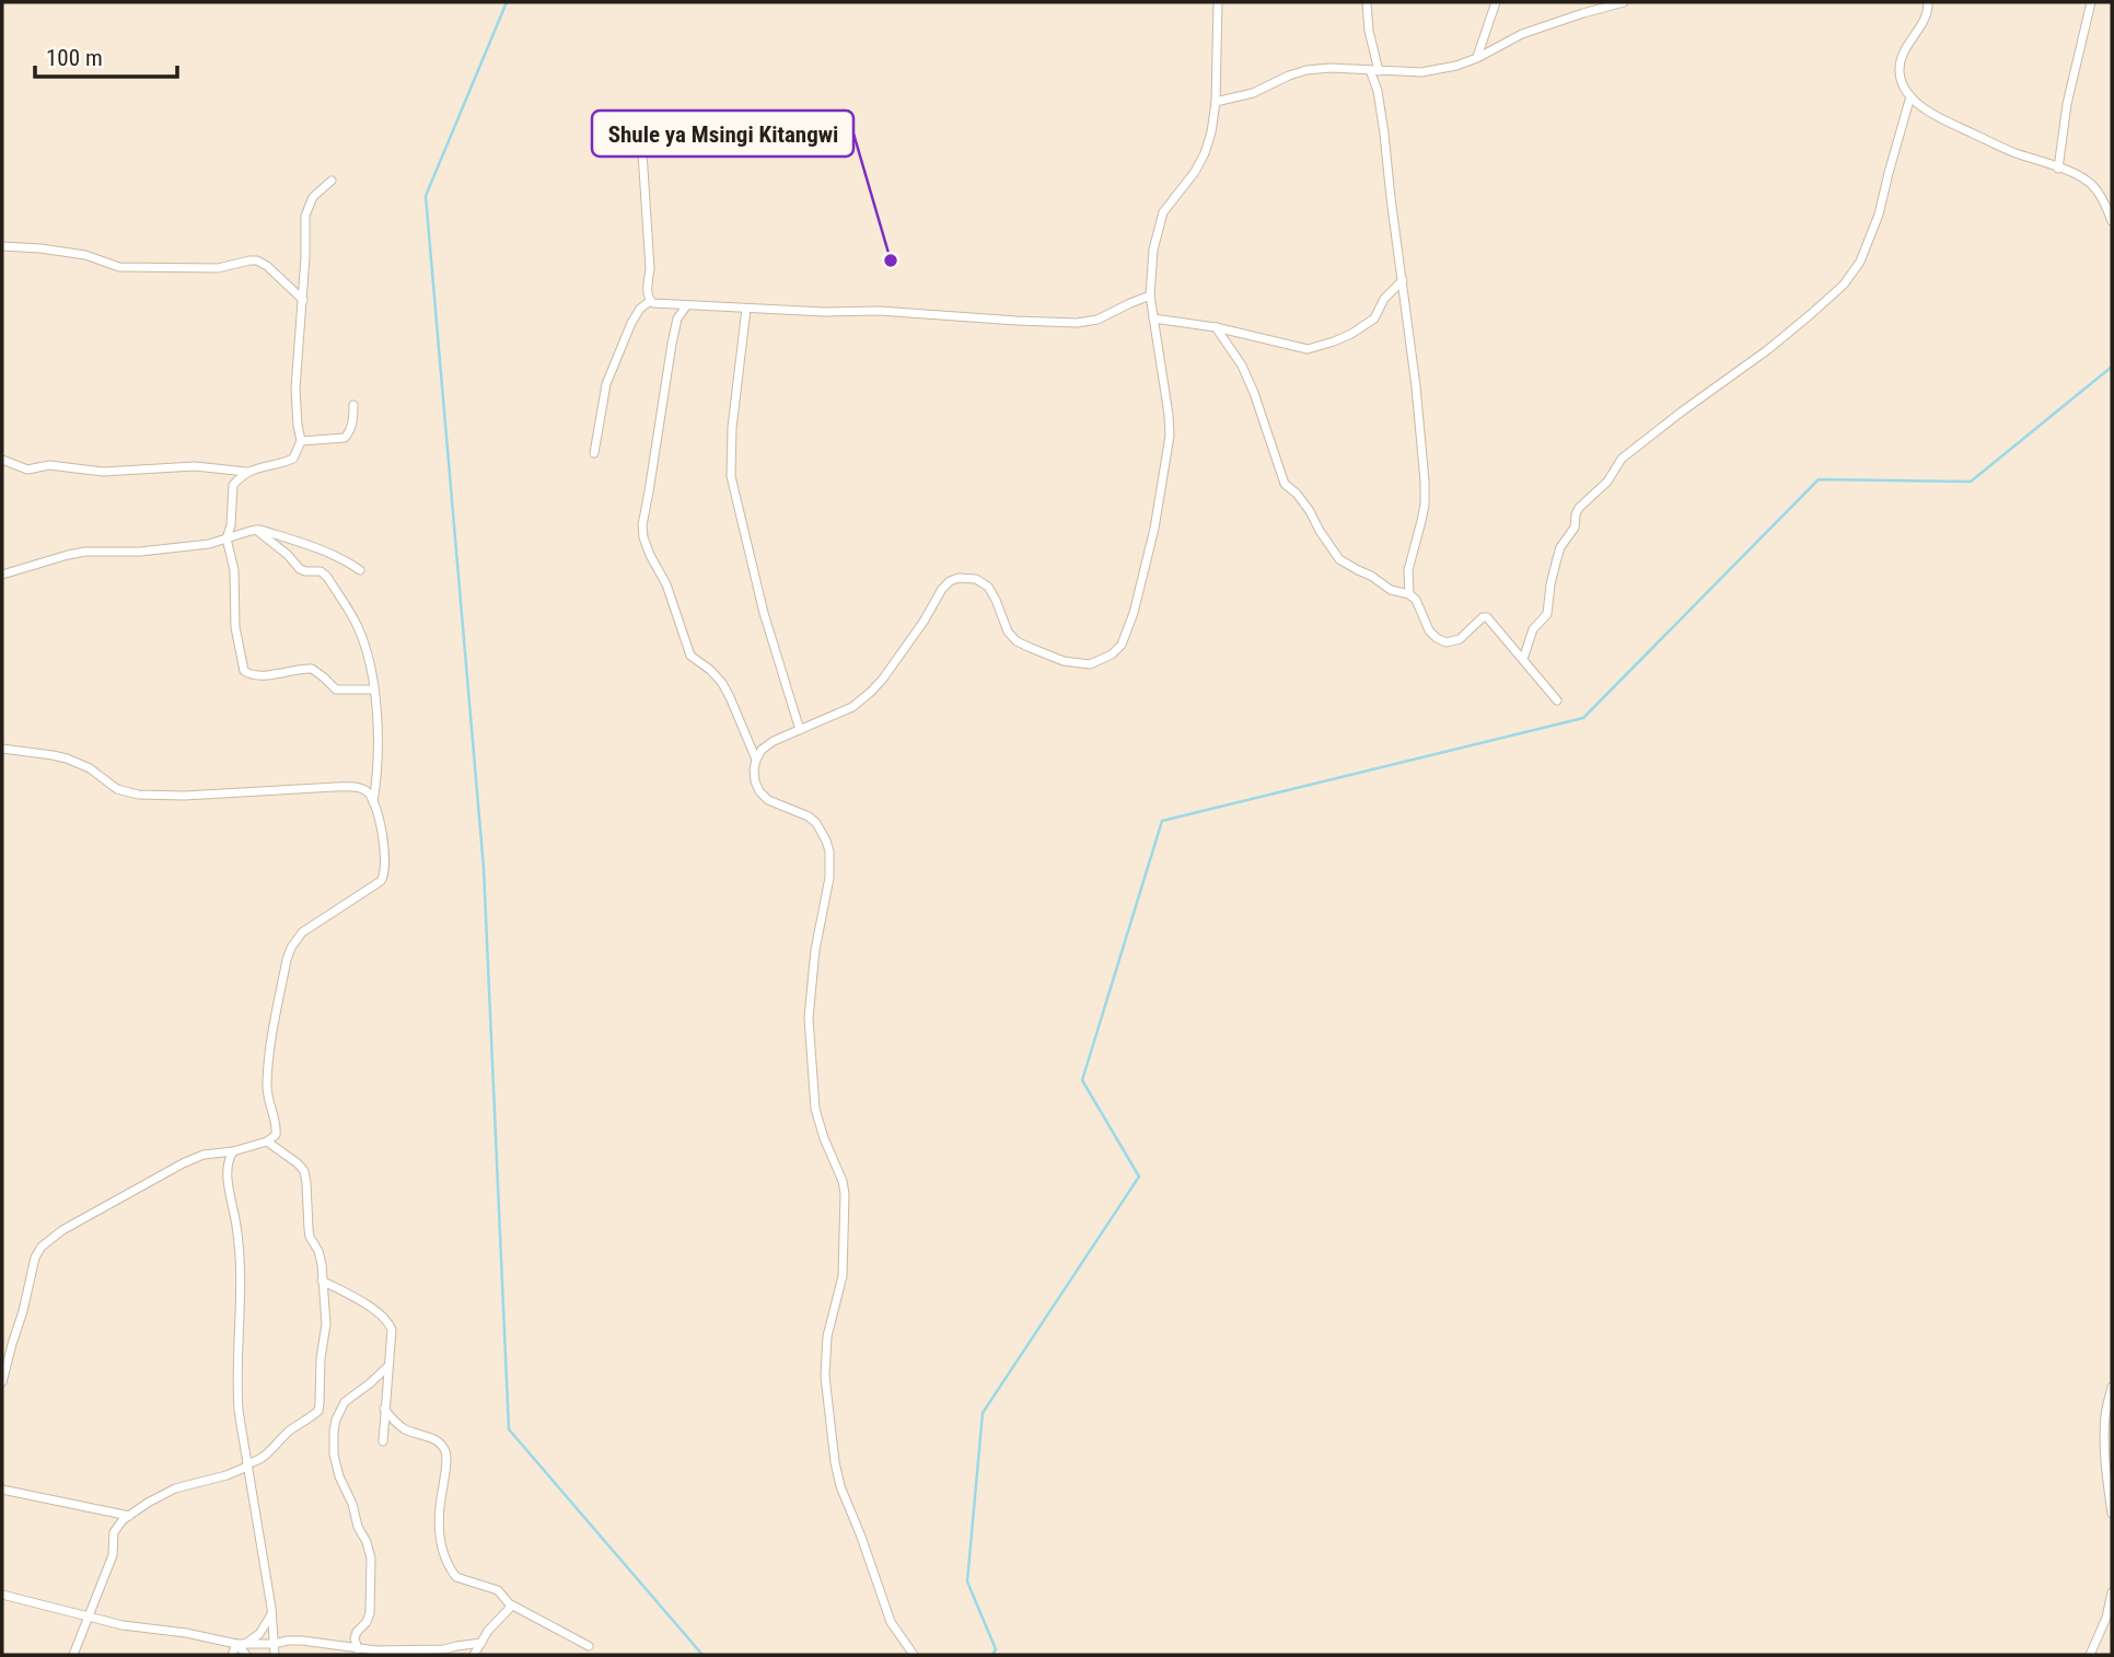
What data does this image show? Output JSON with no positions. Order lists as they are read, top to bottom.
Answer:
{
  "places": ["Shule ya Msingi Kitangwi"],
  "scale_bar": "100 m"
}
